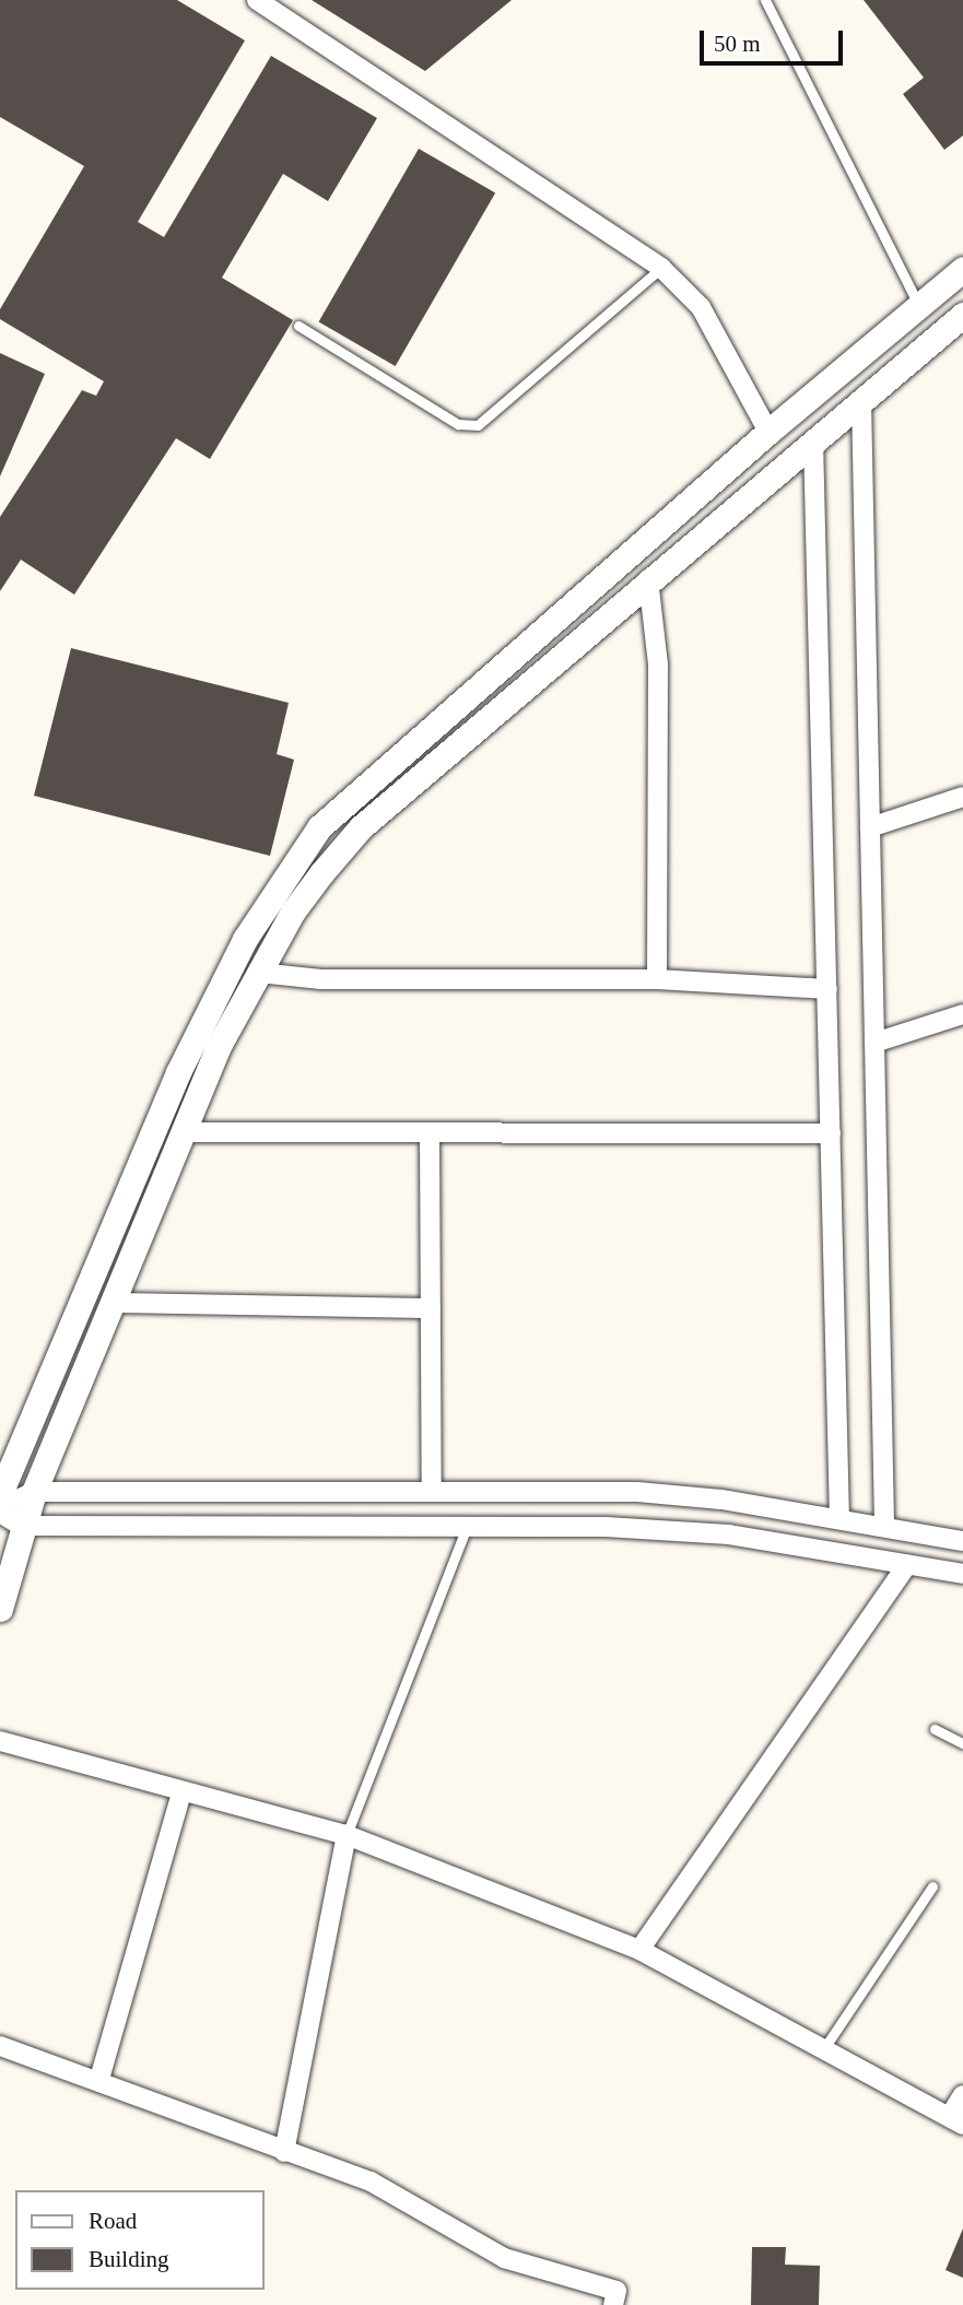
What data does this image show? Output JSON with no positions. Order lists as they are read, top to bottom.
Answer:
{
  "legend": ["Road", "Building"],
  "scale_bar": "50 m"
}
